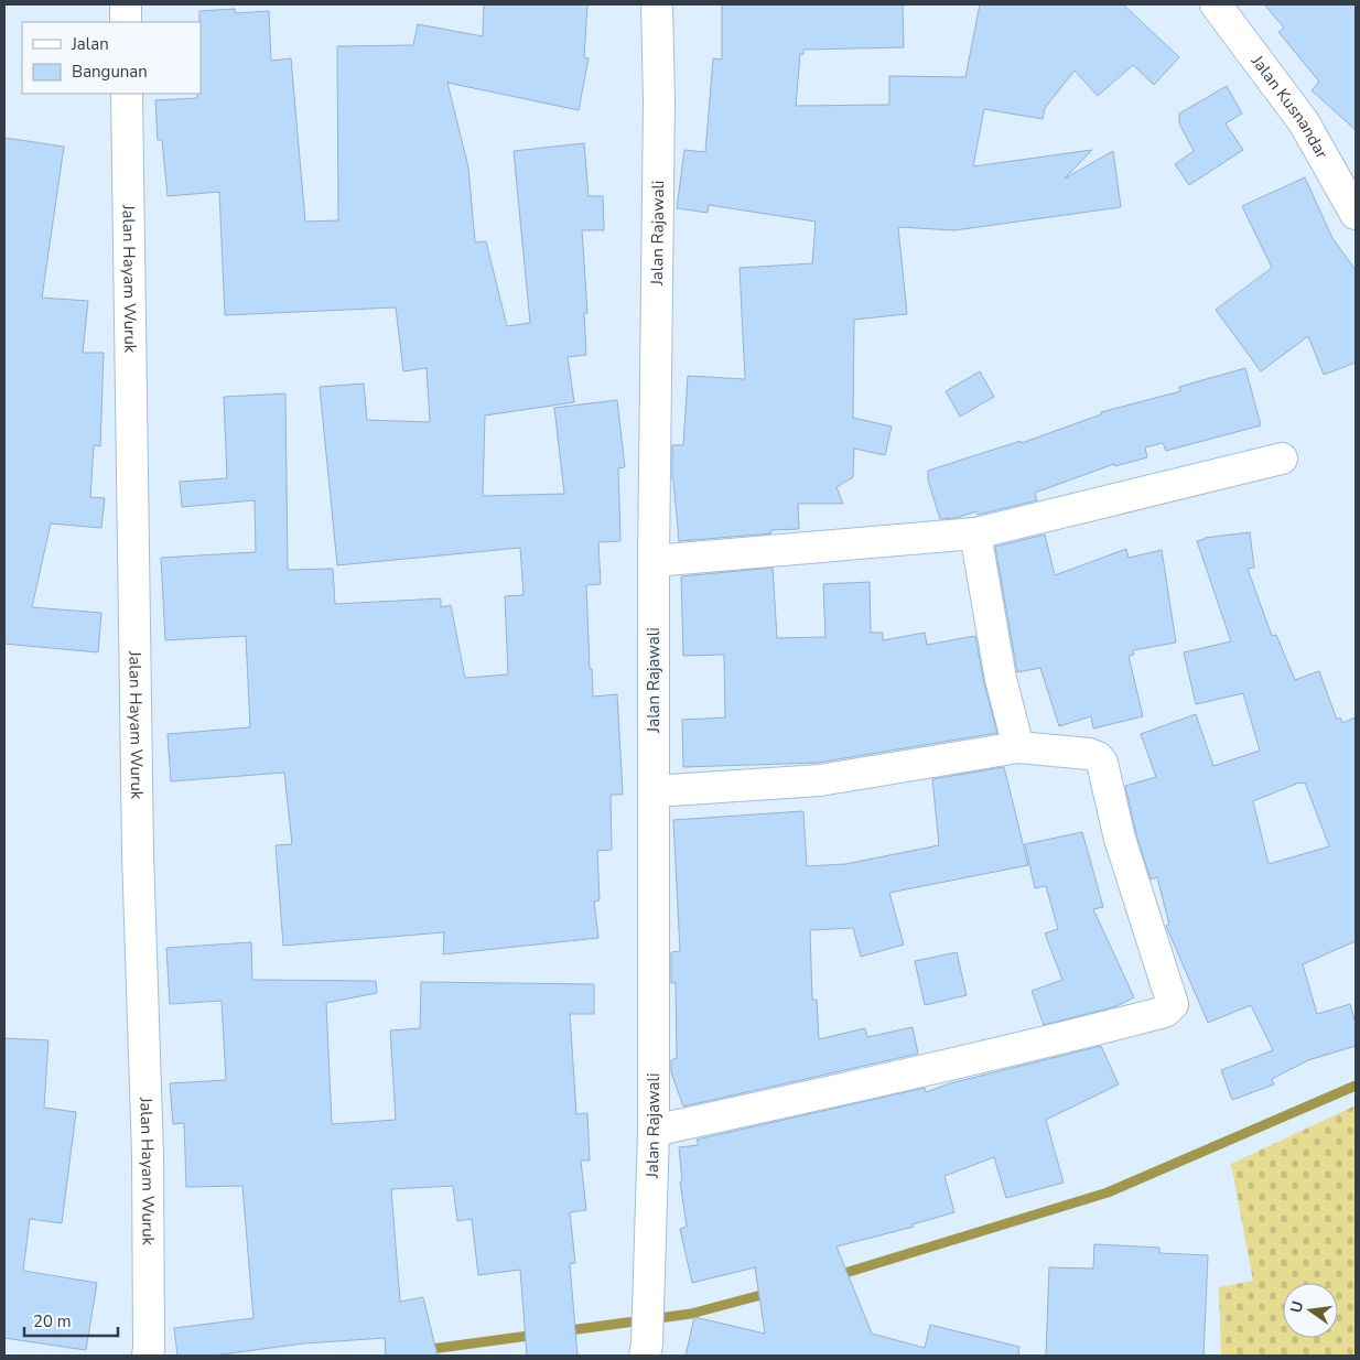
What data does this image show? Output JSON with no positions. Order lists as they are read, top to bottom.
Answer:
{
  "streets": {
    "street": ["Jalan Kusnandar", "Jalan Rajawali", "Jalan Hayam Wuruk"]
  },
  "legend": ["Jalan", "Bangunan"],
  "scale_bar": "20 m",
  "north": "left"
}
